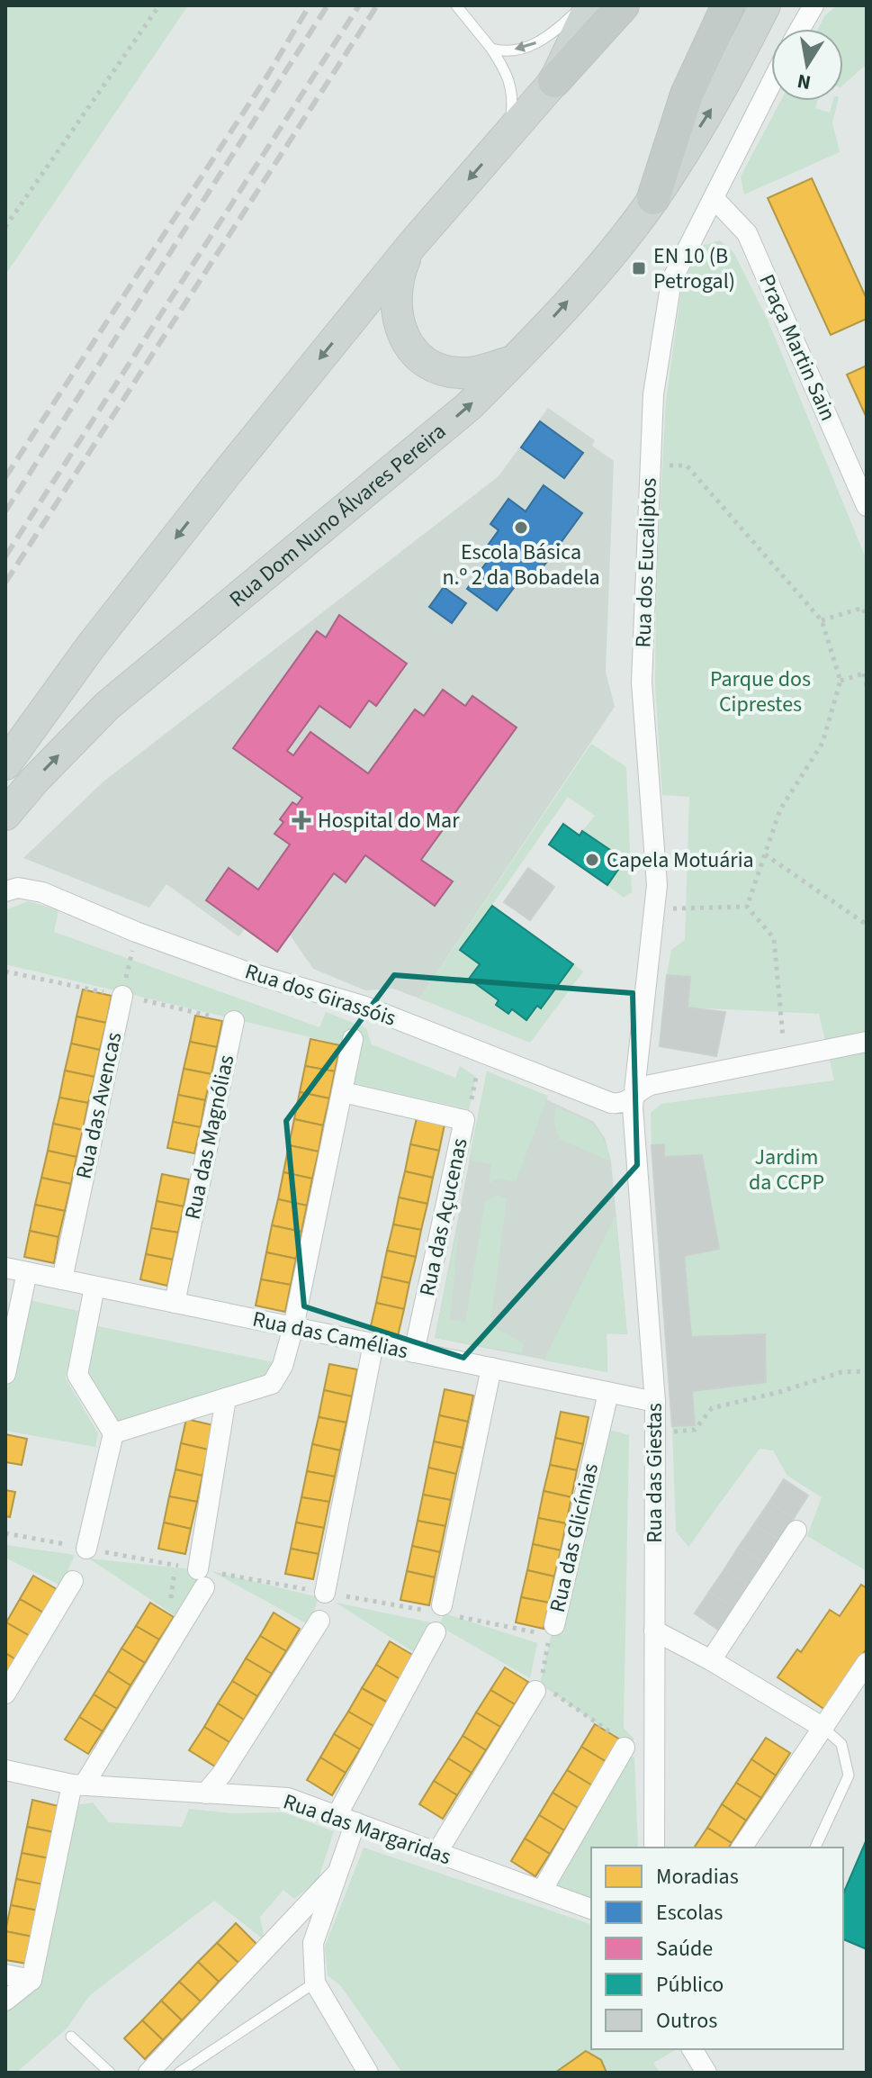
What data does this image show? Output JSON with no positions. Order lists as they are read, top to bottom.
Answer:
{
  "streets": {
    "main road": ["Rua Dom Nuno Álvares Pereira"],
    "street": [
      "Praça Martin Sain",
      "Rua dos Eucaliptos",
      "Rua dos Girassóis",
      "Rua das Avencas",
      "Rua das Magnólias",
      "Rua das Açucenas",
      "Rua das Camélias",
      "Rua das Giestas",
      "Rua das Glicínias",
      "Rua das Margaridas"
    ]
  },
  "crossings": [
    ["Praça Martin Sain", "Rua dos Eucaliptos"],
    ["Rua dos Eucaliptos", "Rua dos Girassóis"],
    ["Rua dos Eucaliptos", "Rua das Giestas"],
    ["Rua dos Girassóis", "Rua das Giestas"],
    ["Rua das Avencas", "Rua das Camélias"],
    ["Rua das Magnólias", "Rua das Camélias"],
    ["Rua das Açucenas", "Rua das Camélias"],
    ["Rua das Camélias", "Rua das Giestas"],
    ["Rua das Camélias", "Rua das Glicínias"]
  ],
  "parks": ["Parque dos Ciprestes", "Jardim da CCPP"],
  "places": {
    "transit": ["EN 10 (B Petrogal)"],
    "other": ["Escola Básica n.º 2 da Bobadela", "Capela Motuária"],
    "health": ["Hospital do Mar"]
  },
  "legend": [
    "Moradias",
    "Escolas",
    "Saúde",
    "Público",
    "Outros"
  ],
  "north": "bottom"
}
